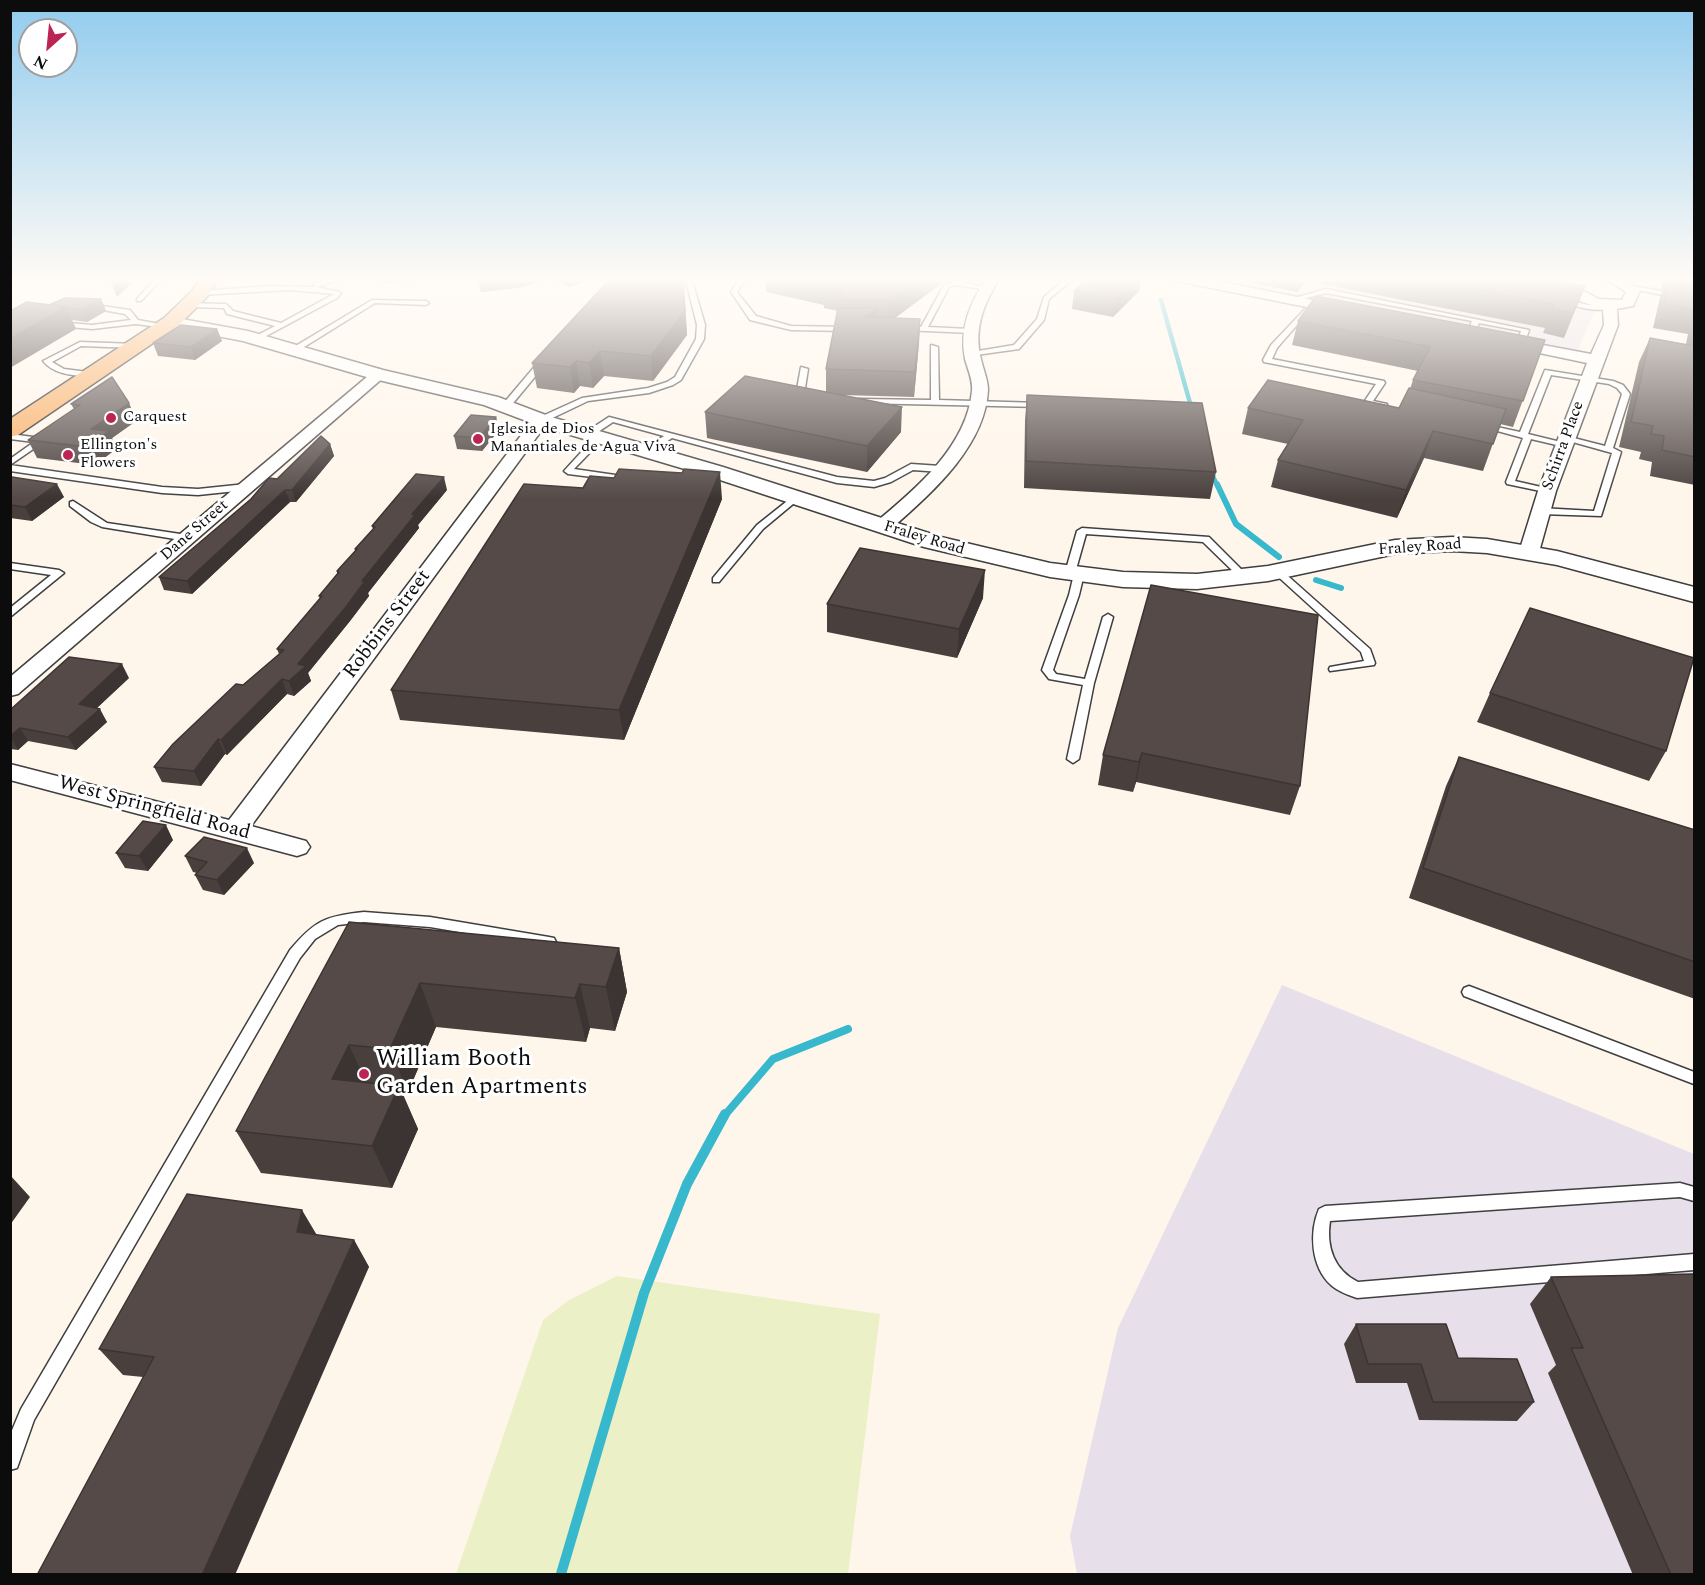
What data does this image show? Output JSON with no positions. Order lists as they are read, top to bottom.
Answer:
{
  "streets": {
    "street": [
      "Schirra Place",
      "Dane Street",
      "Fraley Road",
      "Robbins Street",
      "West Springfield Road"
    ]
  },
  "crossings": [
    ["Schirra Place", "Fraley Road"],
    ["Dane Street", "Fraley Road"],
    ["Fraley Road", "Robbins Street"],
    ["Robbins Street", "West Springfield Road"]
  ],
  "places": [
    "Carquest",
    "Iglesia de Dios Manantiales de Agua Viva",
    "Ellington's Flowers",
    "William Booth Garden Apartments"
  ],
  "north": "bottom left"
}
